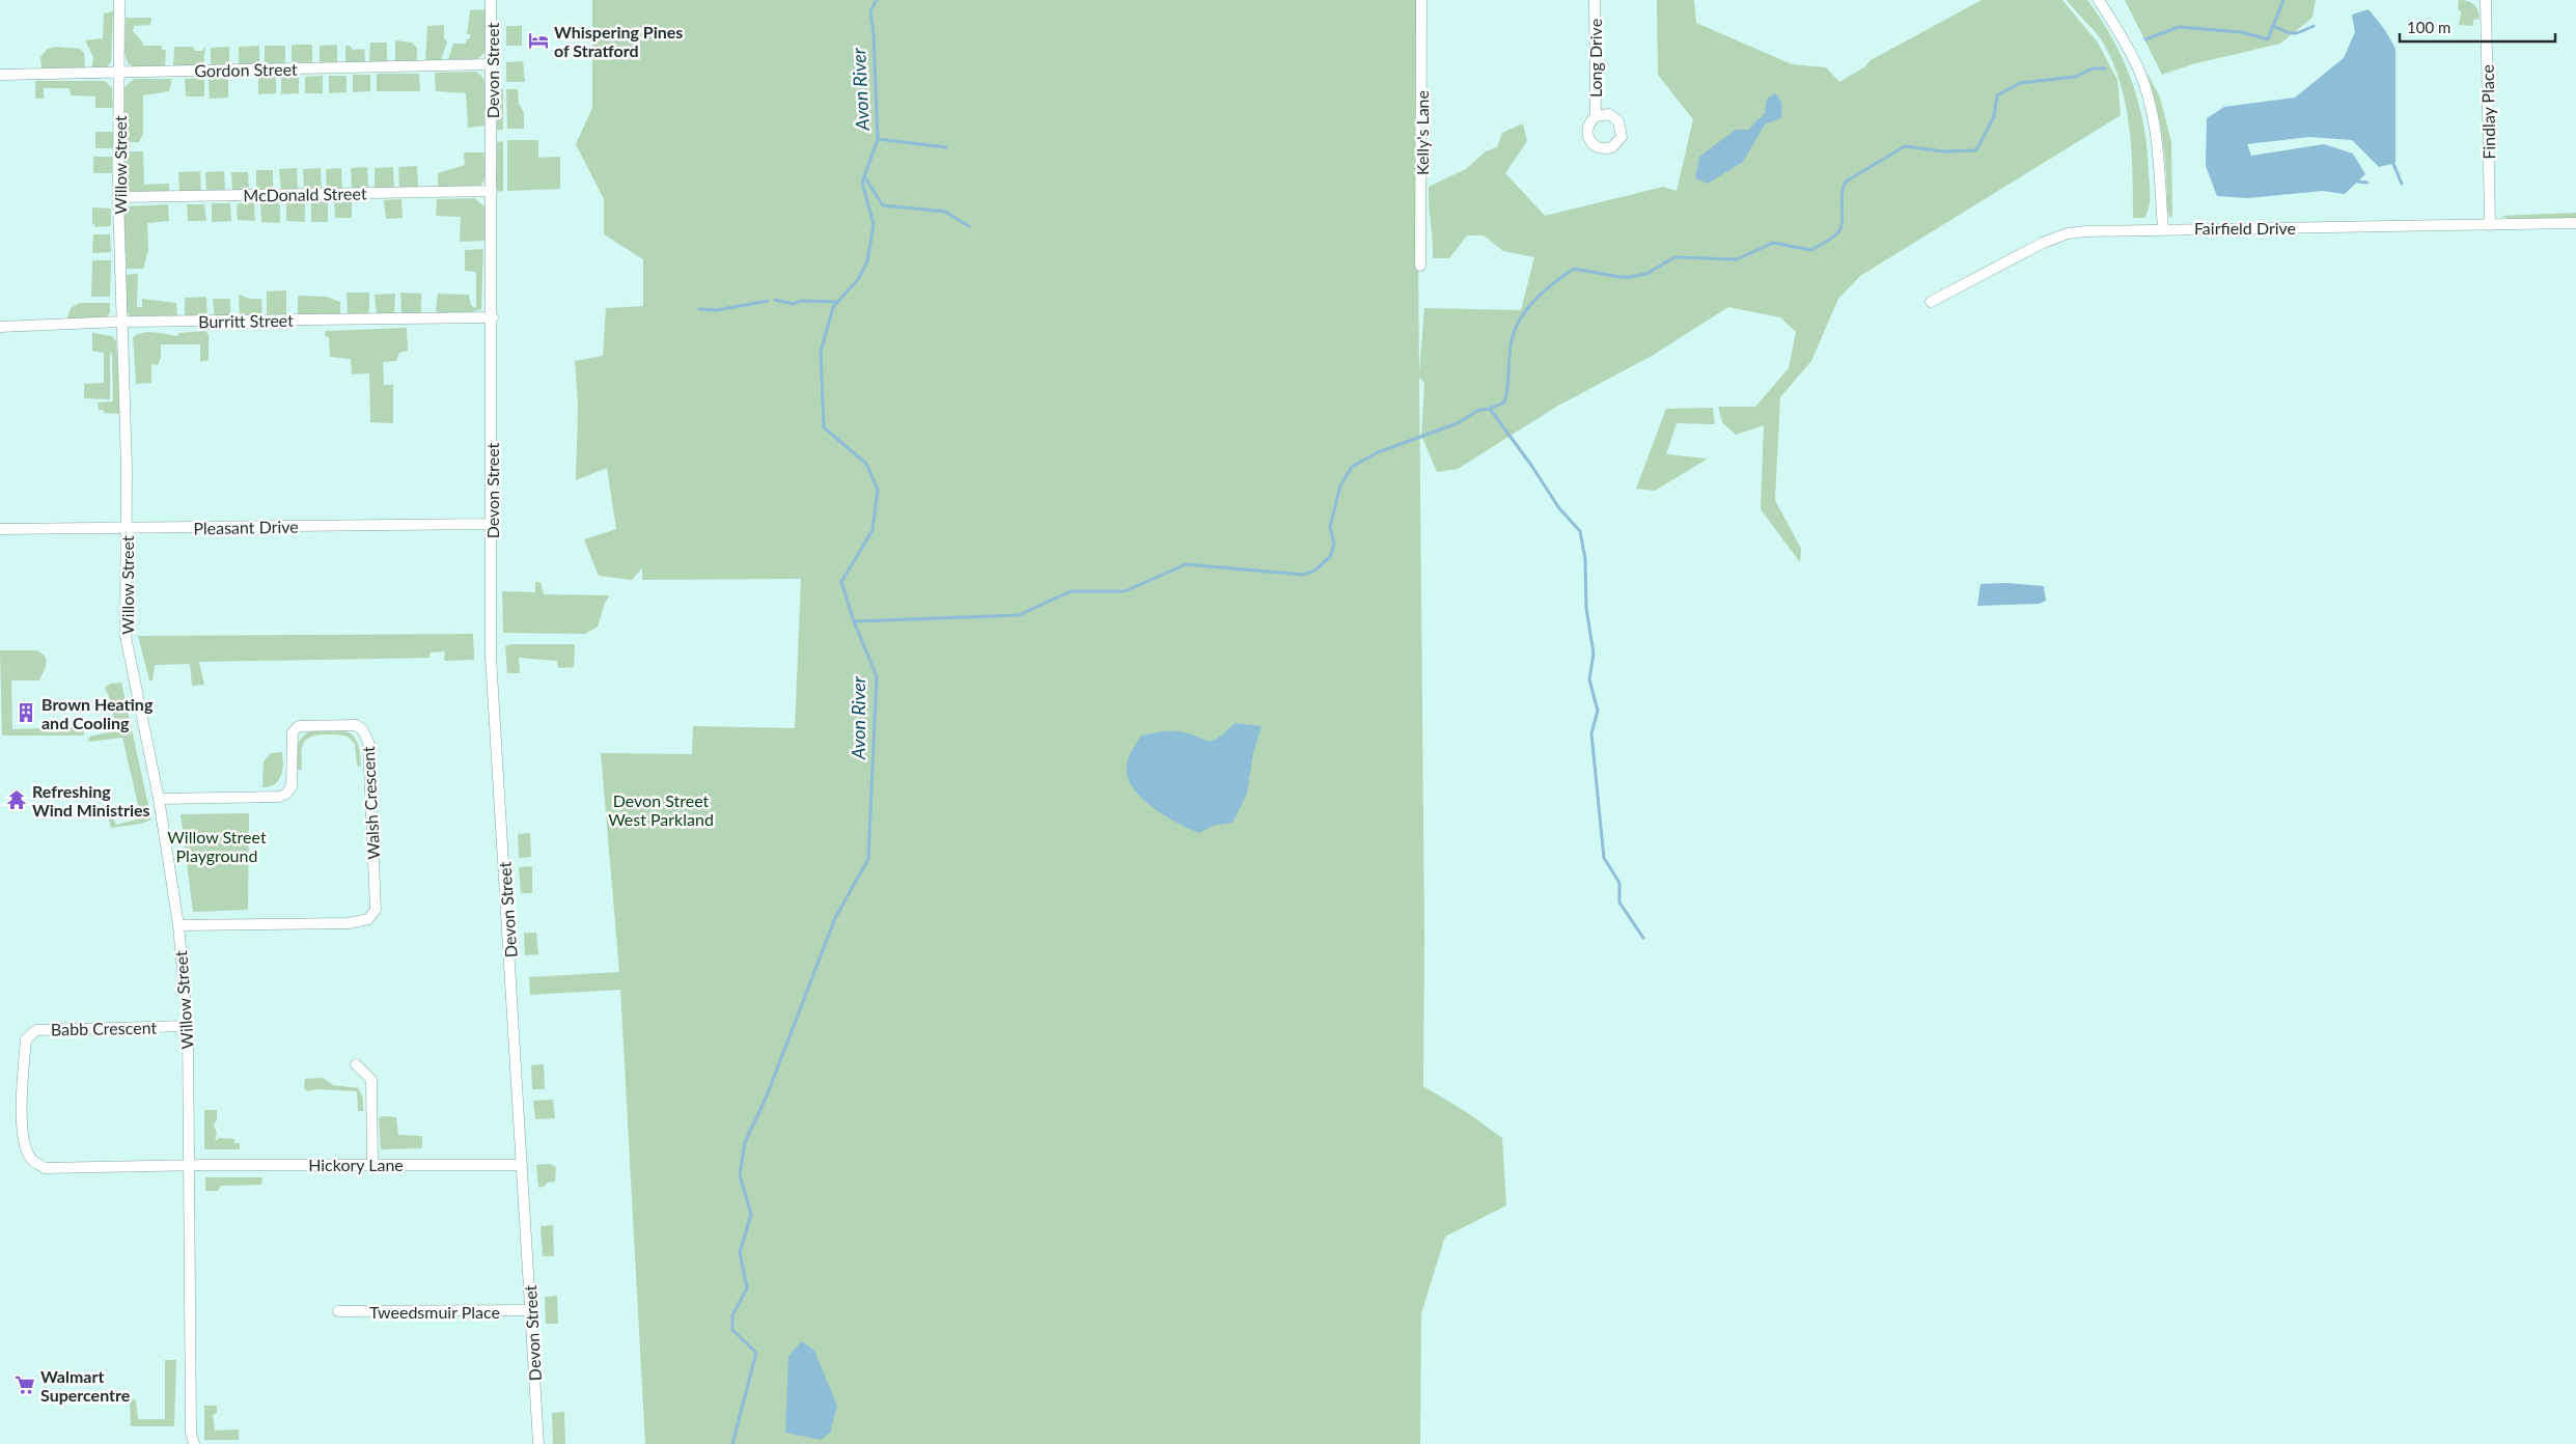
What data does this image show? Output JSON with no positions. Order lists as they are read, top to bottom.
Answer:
{
  "streets": {
    "street": [
      "Long Drive",
      "Gordon Street",
      "Devon Street",
      "Findlay Place",
      "Kelly's Lane",
      "Willow Street",
      "McDonald Street",
      "Fairfield Drive",
      "Burritt Street",
      "Pleasant Drive",
      "Walsh Crescent",
      "Babb Crescent",
      "Hickory Lane",
      "Tweedsmuir Place"
    ]
  },
  "crossings": [
    ["Gordon Street", "Devon Street"],
    ["Gordon Street", "Willow Street"],
    ["Devon Street", "McDonald Street"],
    ["Devon Street", "Burritt Street"],
    ["Devon Street", "Pleasant Drive"],
    ["Devon Street", "Hickory Lane"],
    ["Devon Street", "Tweedsmuir Place"],
    ["Findlay Place", "Fairfield Drive"],
    ["Willow Street", "McDonald Street"],
    ["Willow Street", "Burritt Street"],
    ["Willow Street", "Pleasant Drive"],
    ["Willow Street", "Walsh Crescent"],
    ["Willow Street", "Babb Crescent"],
    ["Willow Street", "Hickory Lane"],
    ["Babb Crescent", "Hickory Lane"]
  ],
  "water": ["Avon River"],
  "parks": ["Devon Street West Parkland", "Willow Street Playground"],
  "places": {
    "hotel": ["Whispering Pines of Stratford"],
    "building": ["Brown Heating and Cooling"],
    "temple": ["Refreshing Wind Ministries"],
    "supermarket": ["Walmart Supercentre"]
  },
  "scale_bar": "100 m"
}
